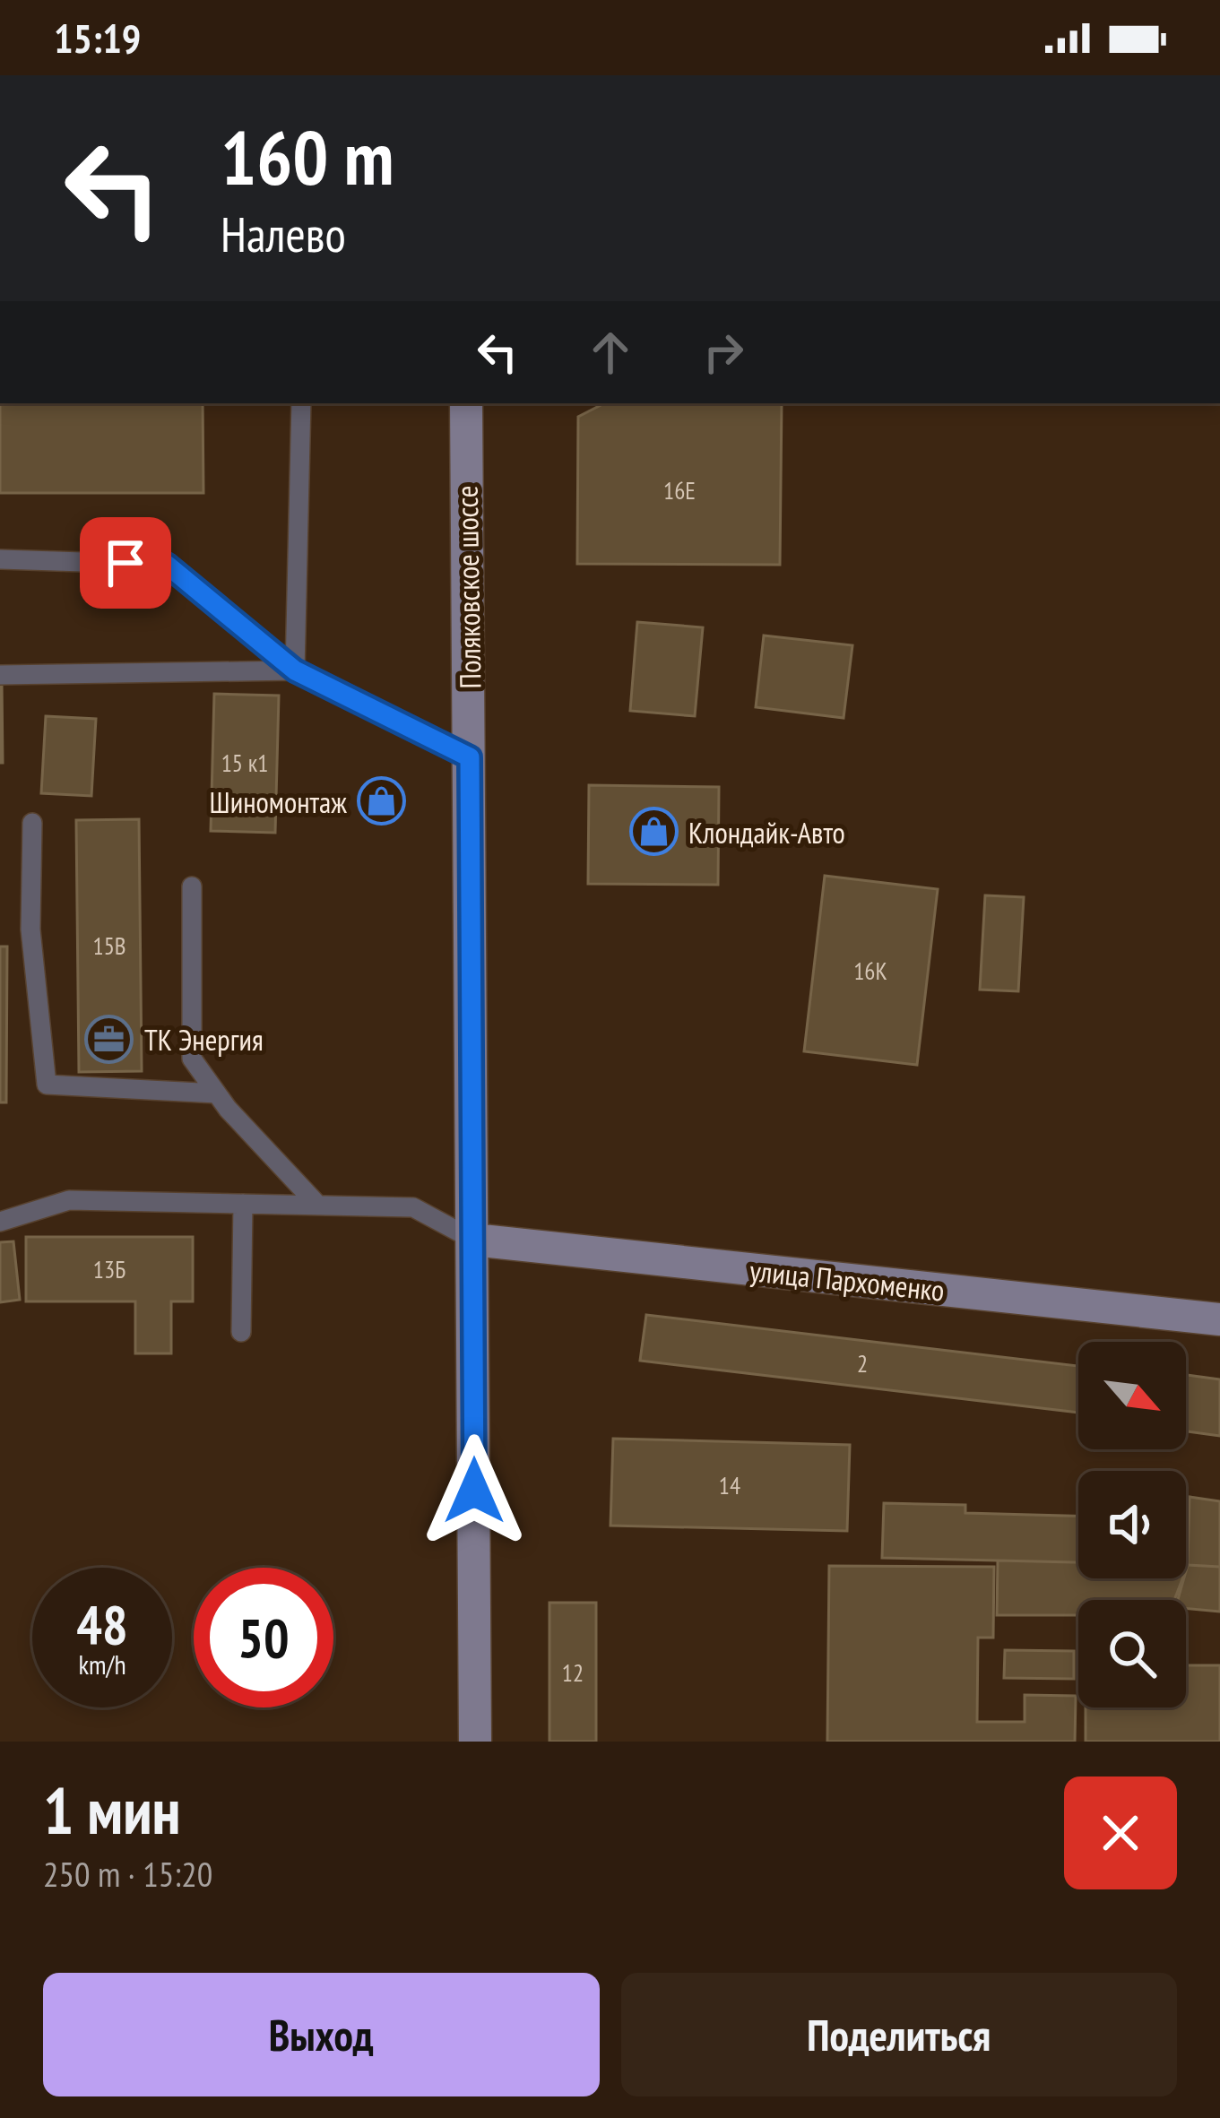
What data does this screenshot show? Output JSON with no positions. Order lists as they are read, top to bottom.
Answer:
{
  "streets": {
    "main road": ["Поляковское шоссе", "улица Пархоменко"]
  },
  "crossings": [
    ["Поляковское шоссе", "улица Пархоменко"]
  ],
  "places": {
    "shop": ["Шиномонтаж", "Клондайк-Авто"],
    "office": ["ТК Энергия"]
  },
  "house_numbers": [
    "16Е",
    "15 к1",
    "15В",
    "16К",
    "13Б",
    "2",
    "14",
    "12"
  ],
  "north": "bottom right",
  "page": {
    "status": "15:19",
    "turn": ["160 m", "Налево"],
    "speed": "48 km/h",
    "limit": "50",
    "heading": ["1 мин", "250 m · 15:20"],
    "buttons": ["Выход", "Поделиться"]
  }
}
